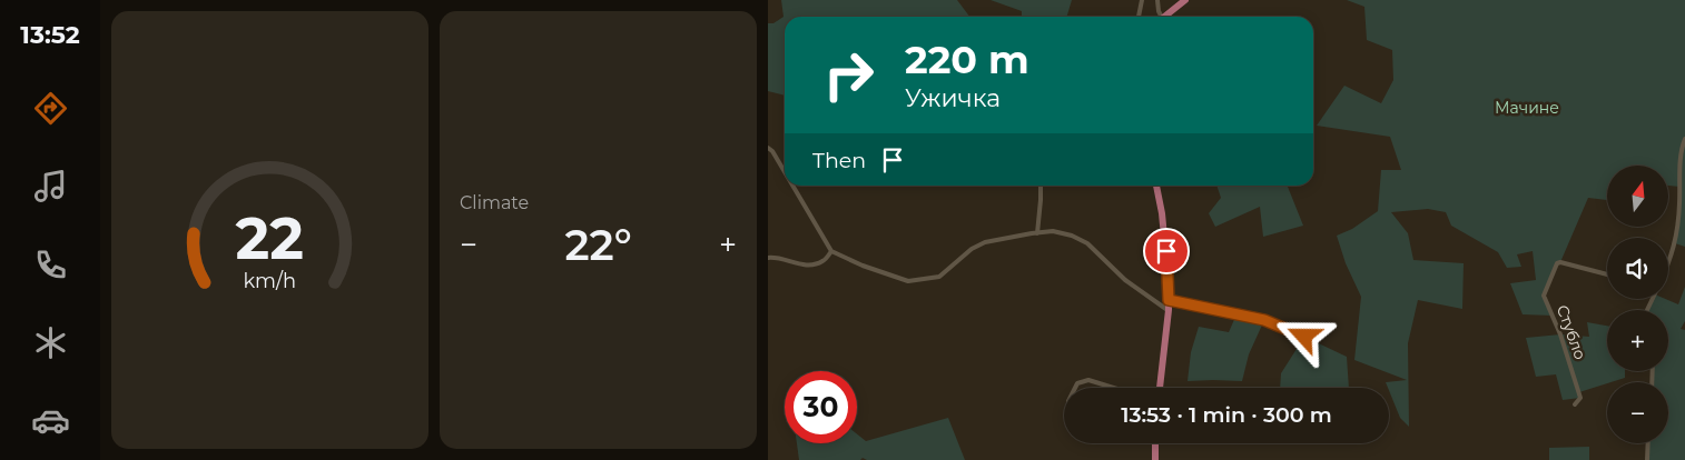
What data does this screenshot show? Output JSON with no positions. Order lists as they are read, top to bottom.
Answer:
{
  "streets": {
    "street": ["Стубло"]
  },
  "parks": ["Мачине"],
  "north": "top",
  "page": {
    "tabs": "13:52",
    "tile": "Climate",
    "turn": ["220 m", "Ужичка"],
    "then": "Then",
    "map_buttons": ["+", "−"],
    "heat": ["−", "22°", "+"],
    "limit": "30",
    "trip": "13:53 · 1 min · 300 m",
    "gauge": ["22", "km/h"]
  }
}
